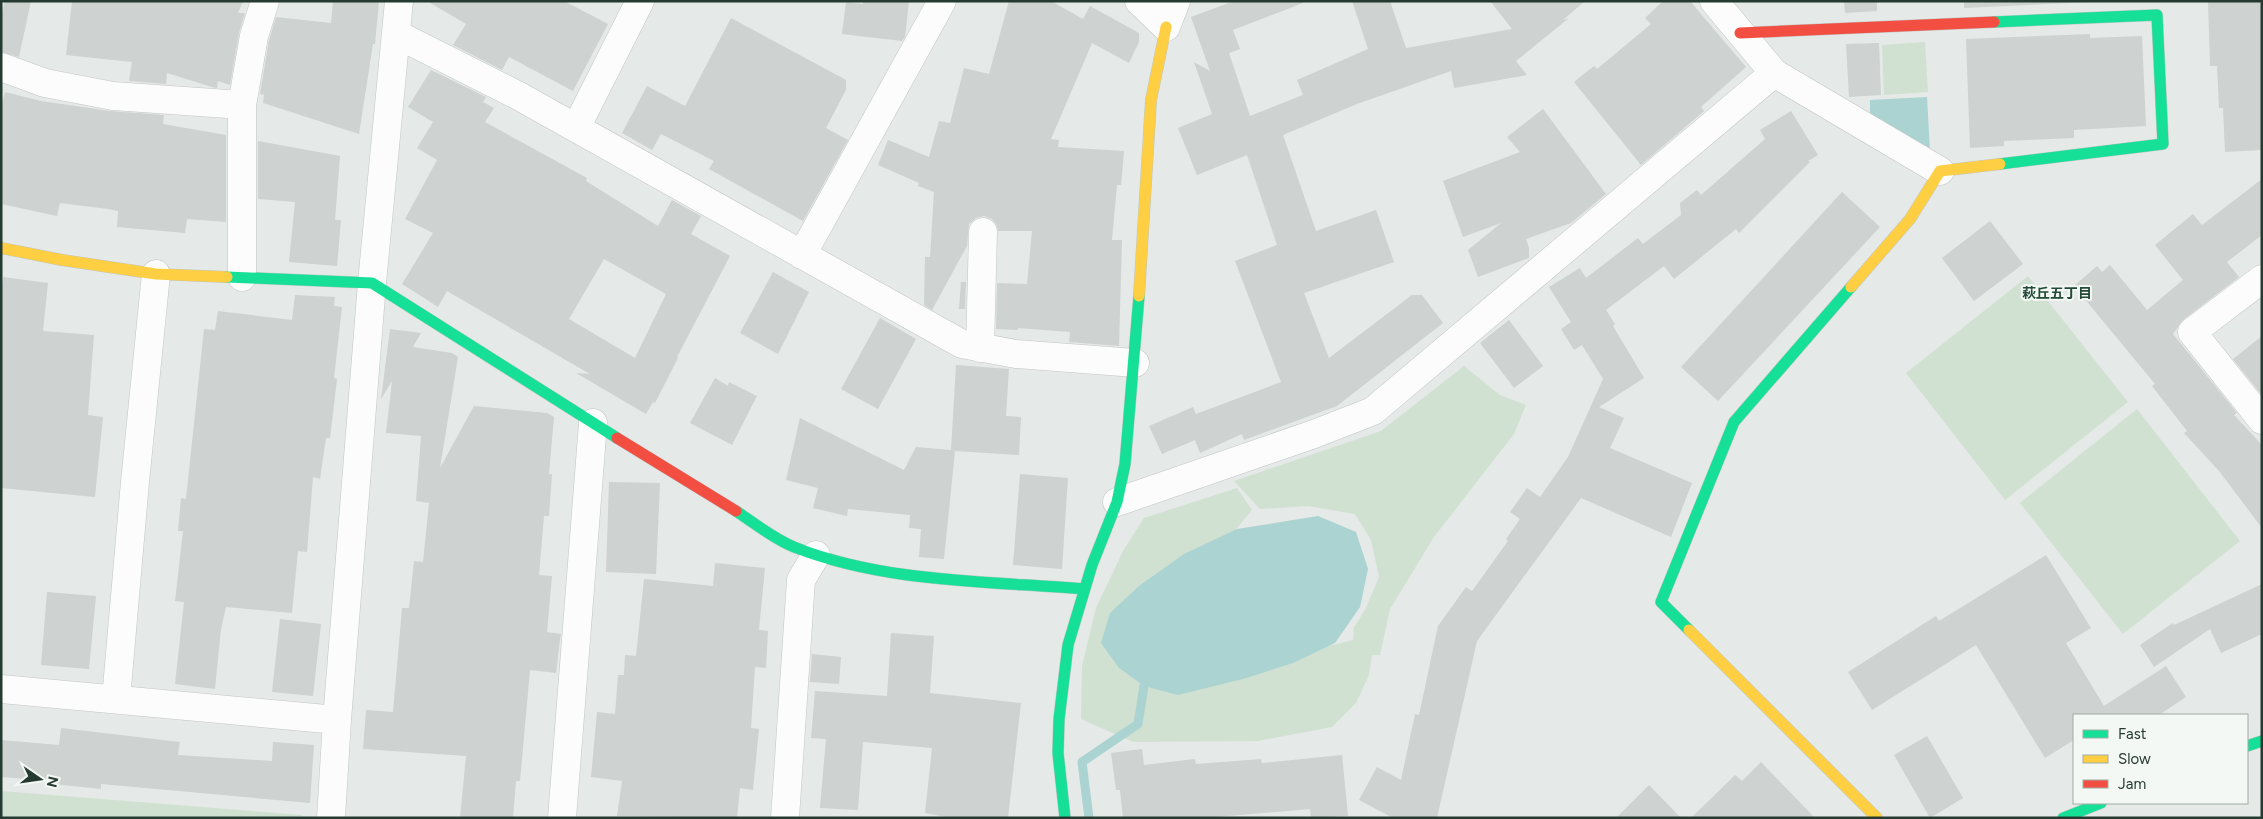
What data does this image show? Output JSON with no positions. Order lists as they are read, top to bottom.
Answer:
{
  "districts": ["萩丘五丁目"],
  "legend": ["Fast", "Slow", "Jam"],
  "north": "right"
}
